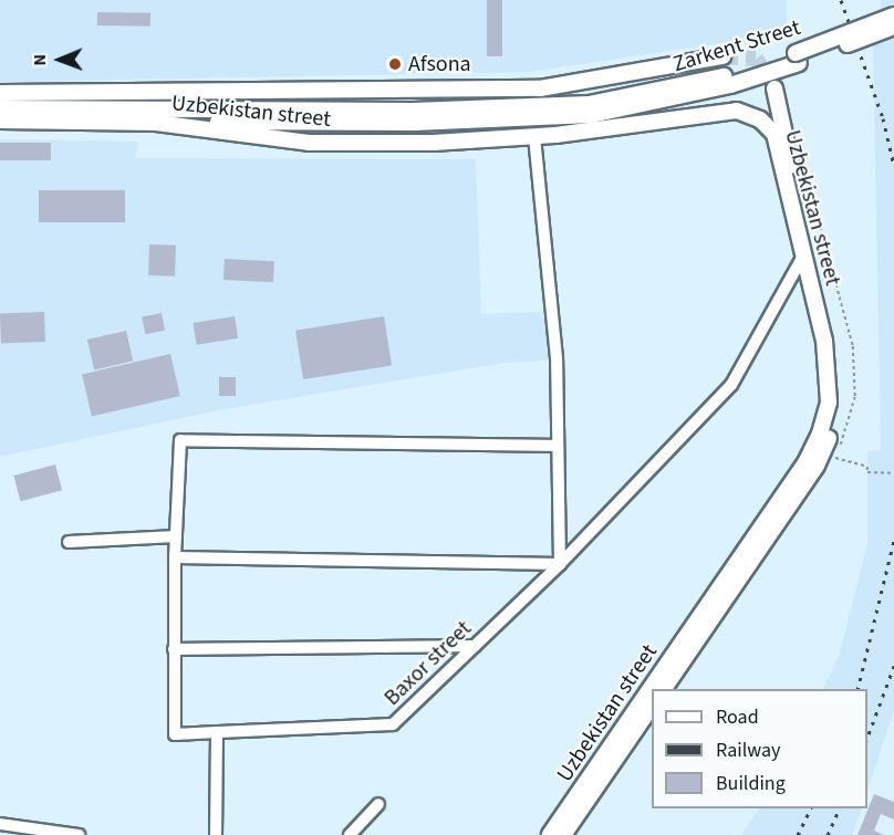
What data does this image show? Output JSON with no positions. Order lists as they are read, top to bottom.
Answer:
{
  "streets": {
    "main road": ["Zarkent Street", "Uzbekistan street"],
    "street": ["Baxor street"]
  },
  "crossings": [
    ["Zarkent Street", "Uzbekistan street"],
    ["Uzbekistan street", "Baxor street"]
  ],
  "places": ["Afsona"],
  "legend": ["Road", "Railway", "Building"],
  "north": "left"
}
